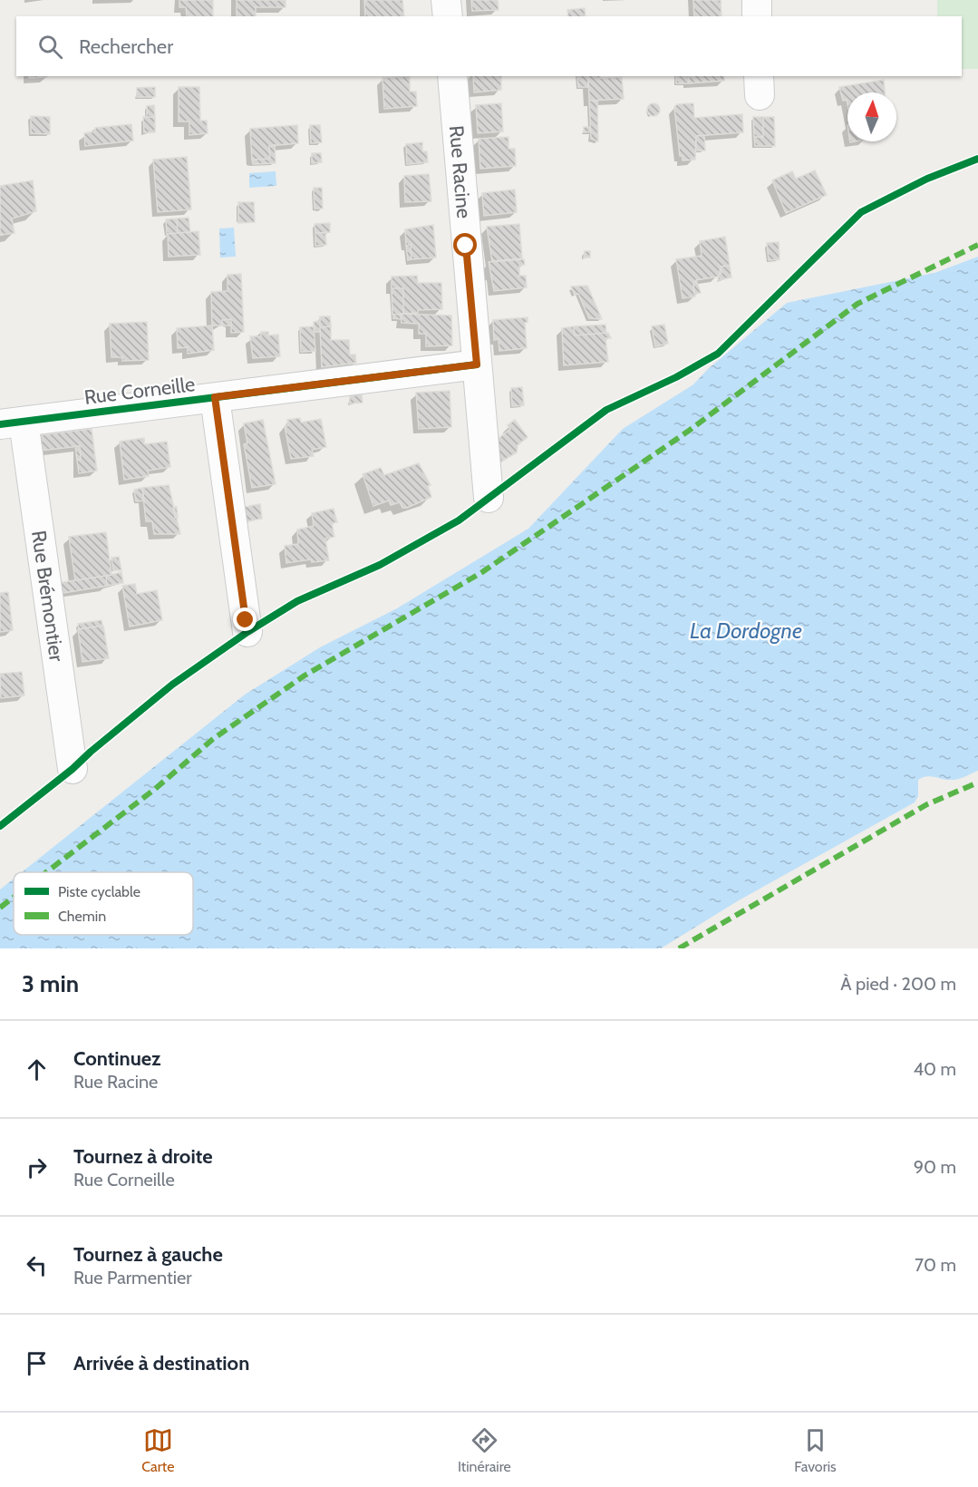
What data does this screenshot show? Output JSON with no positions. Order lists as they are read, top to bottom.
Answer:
{
  "streets": {
    "street": ["Rue Racine", "Rue Corneille", "Rue Brémontier"]
  },
  "crossings": [
    ["Rue Racine", "Rue Corneille"],
    ["Rue Corneille", "Rue Brémontier"]
  ],
  "water": ["La Dordogne"],
  "legend": ["Piste cyclable", "Chemin"],
  "north": "top",
  "page": {
    "search": "Rechercher",
    "heading": ["3 min", "À pied · 200 m"],
    "list": [
      ["Continuez", "Rue Racine", "40 m"],
      ["Tournez à droite", "Rue Corneille", "90 m"],
      ["Tournez à gauche", "Rue Parmentier", "70 m"],
      "Arrivée à destination"
    ],
    "nav": ["Carte", "Itinéraire", "Favoris"]
  }
}
